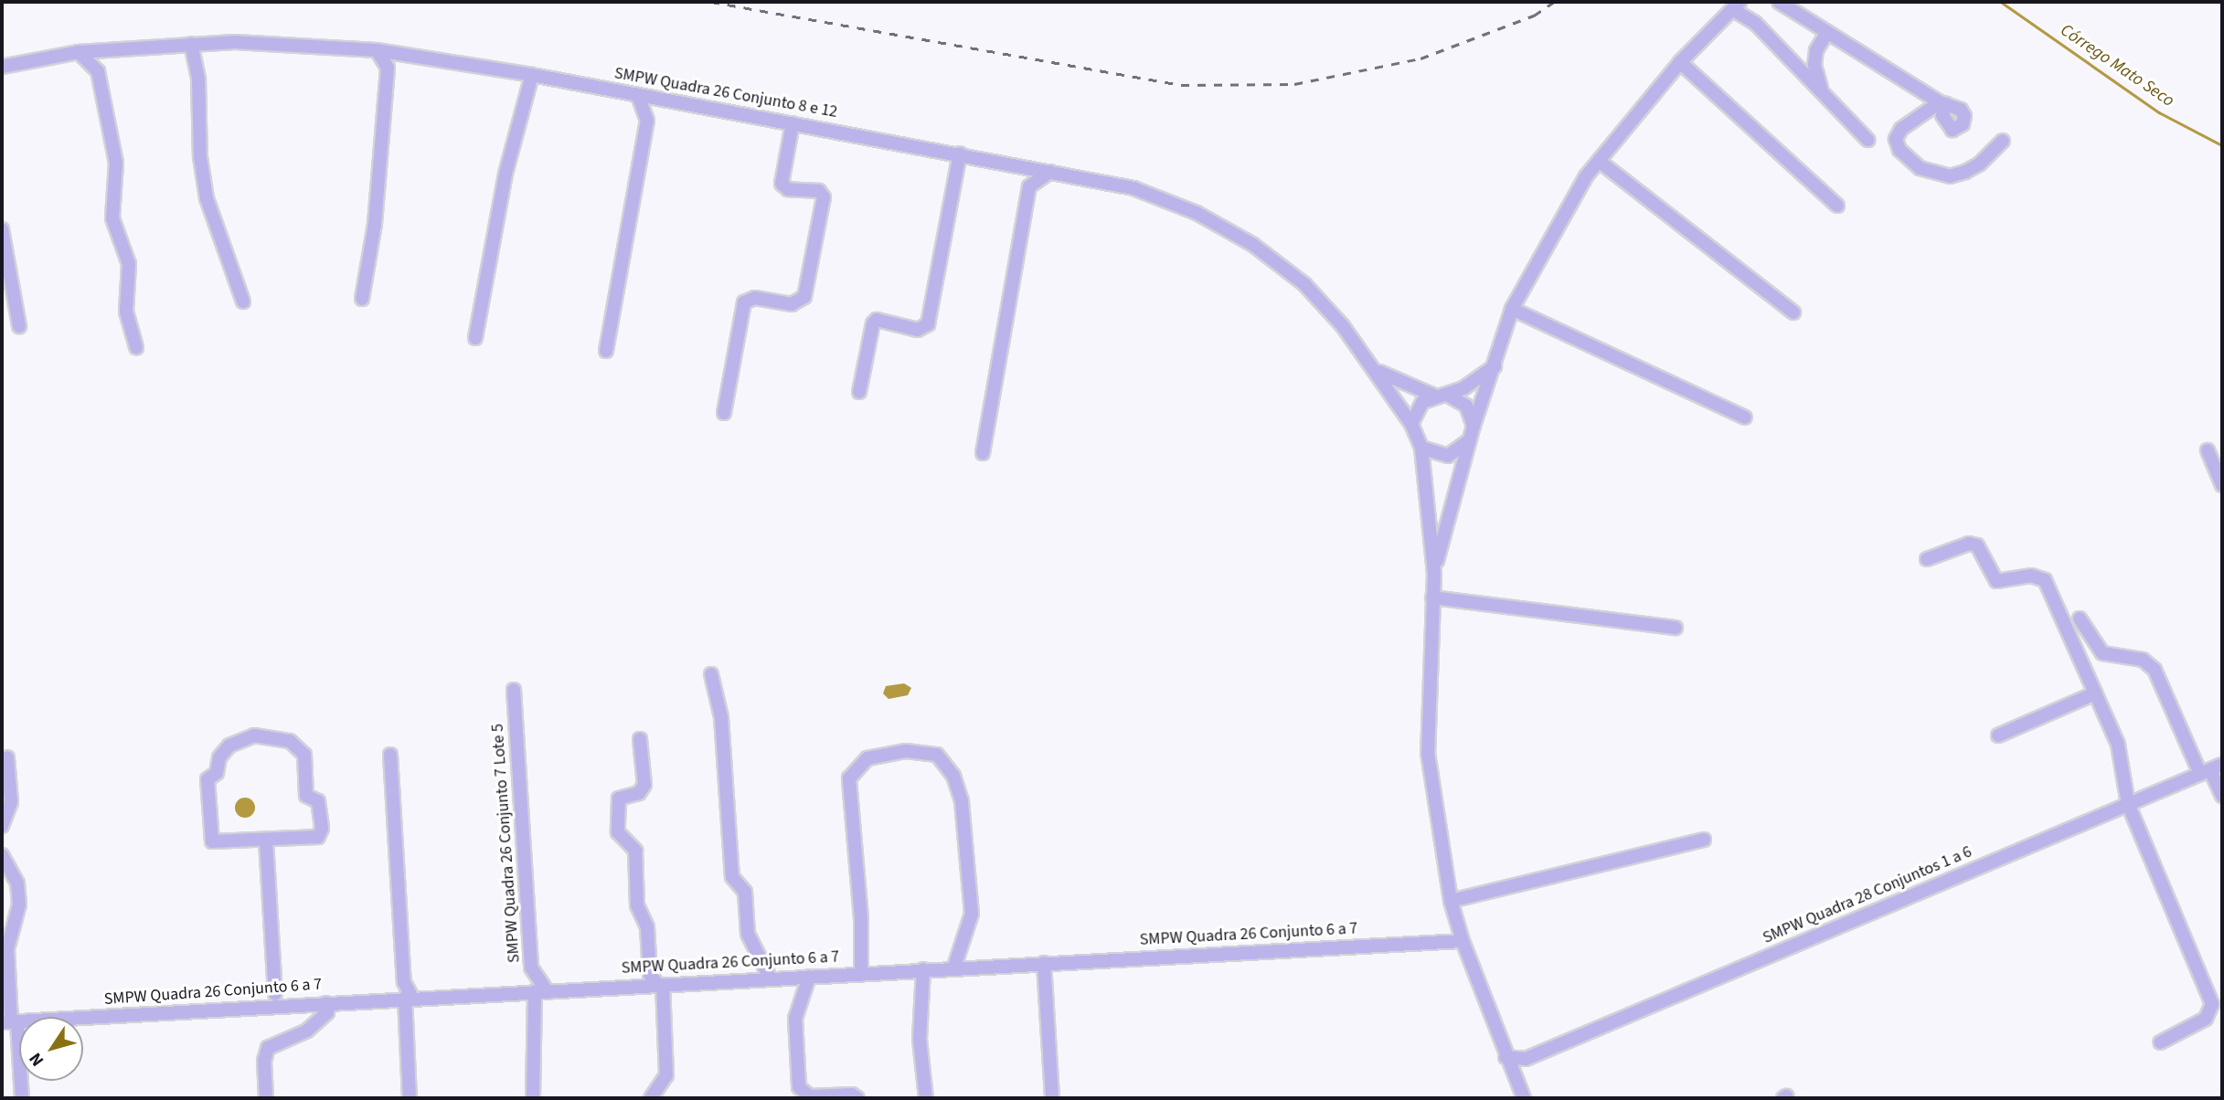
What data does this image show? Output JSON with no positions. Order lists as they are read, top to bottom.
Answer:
{
  "streets": {
    "street": [
      "SMPW Quadra 26 Conjunto 8 e 12",
      "SMPW Quadra 26 Conjunto 7 Lote 5",
      "SMPW Quadra 28 Conjuntos 1 a 6",
      "SMPW Quadra 26 Conjunto 6 a 7"
    ]
  },
  "crossings": [
    ["SMPW Quadra 26 Conjunto 7 Lote 5", "SMPW Quadra 26 Conjunto 6 a 7"]
  ],
  "water": ["Córrego Mato Seco"],
  "north": "bottom left"
}
